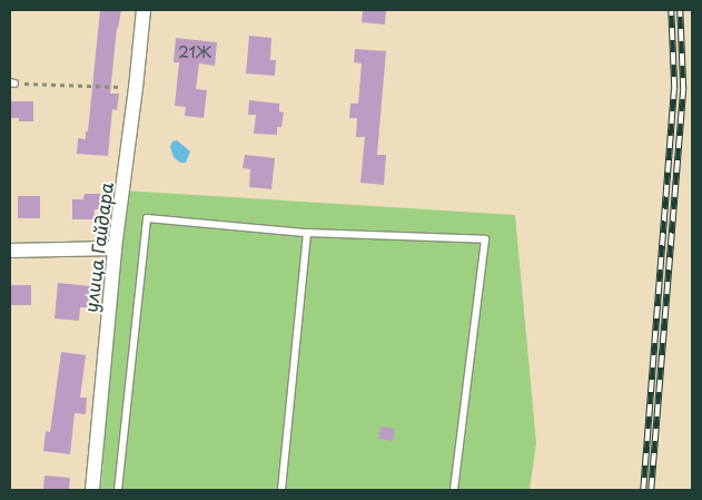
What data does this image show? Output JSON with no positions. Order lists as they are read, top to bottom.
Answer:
{
  "streets": {
    "street": ["улица Гайдара"]
  },
  "house_numbers": ["21Ж"]
}
